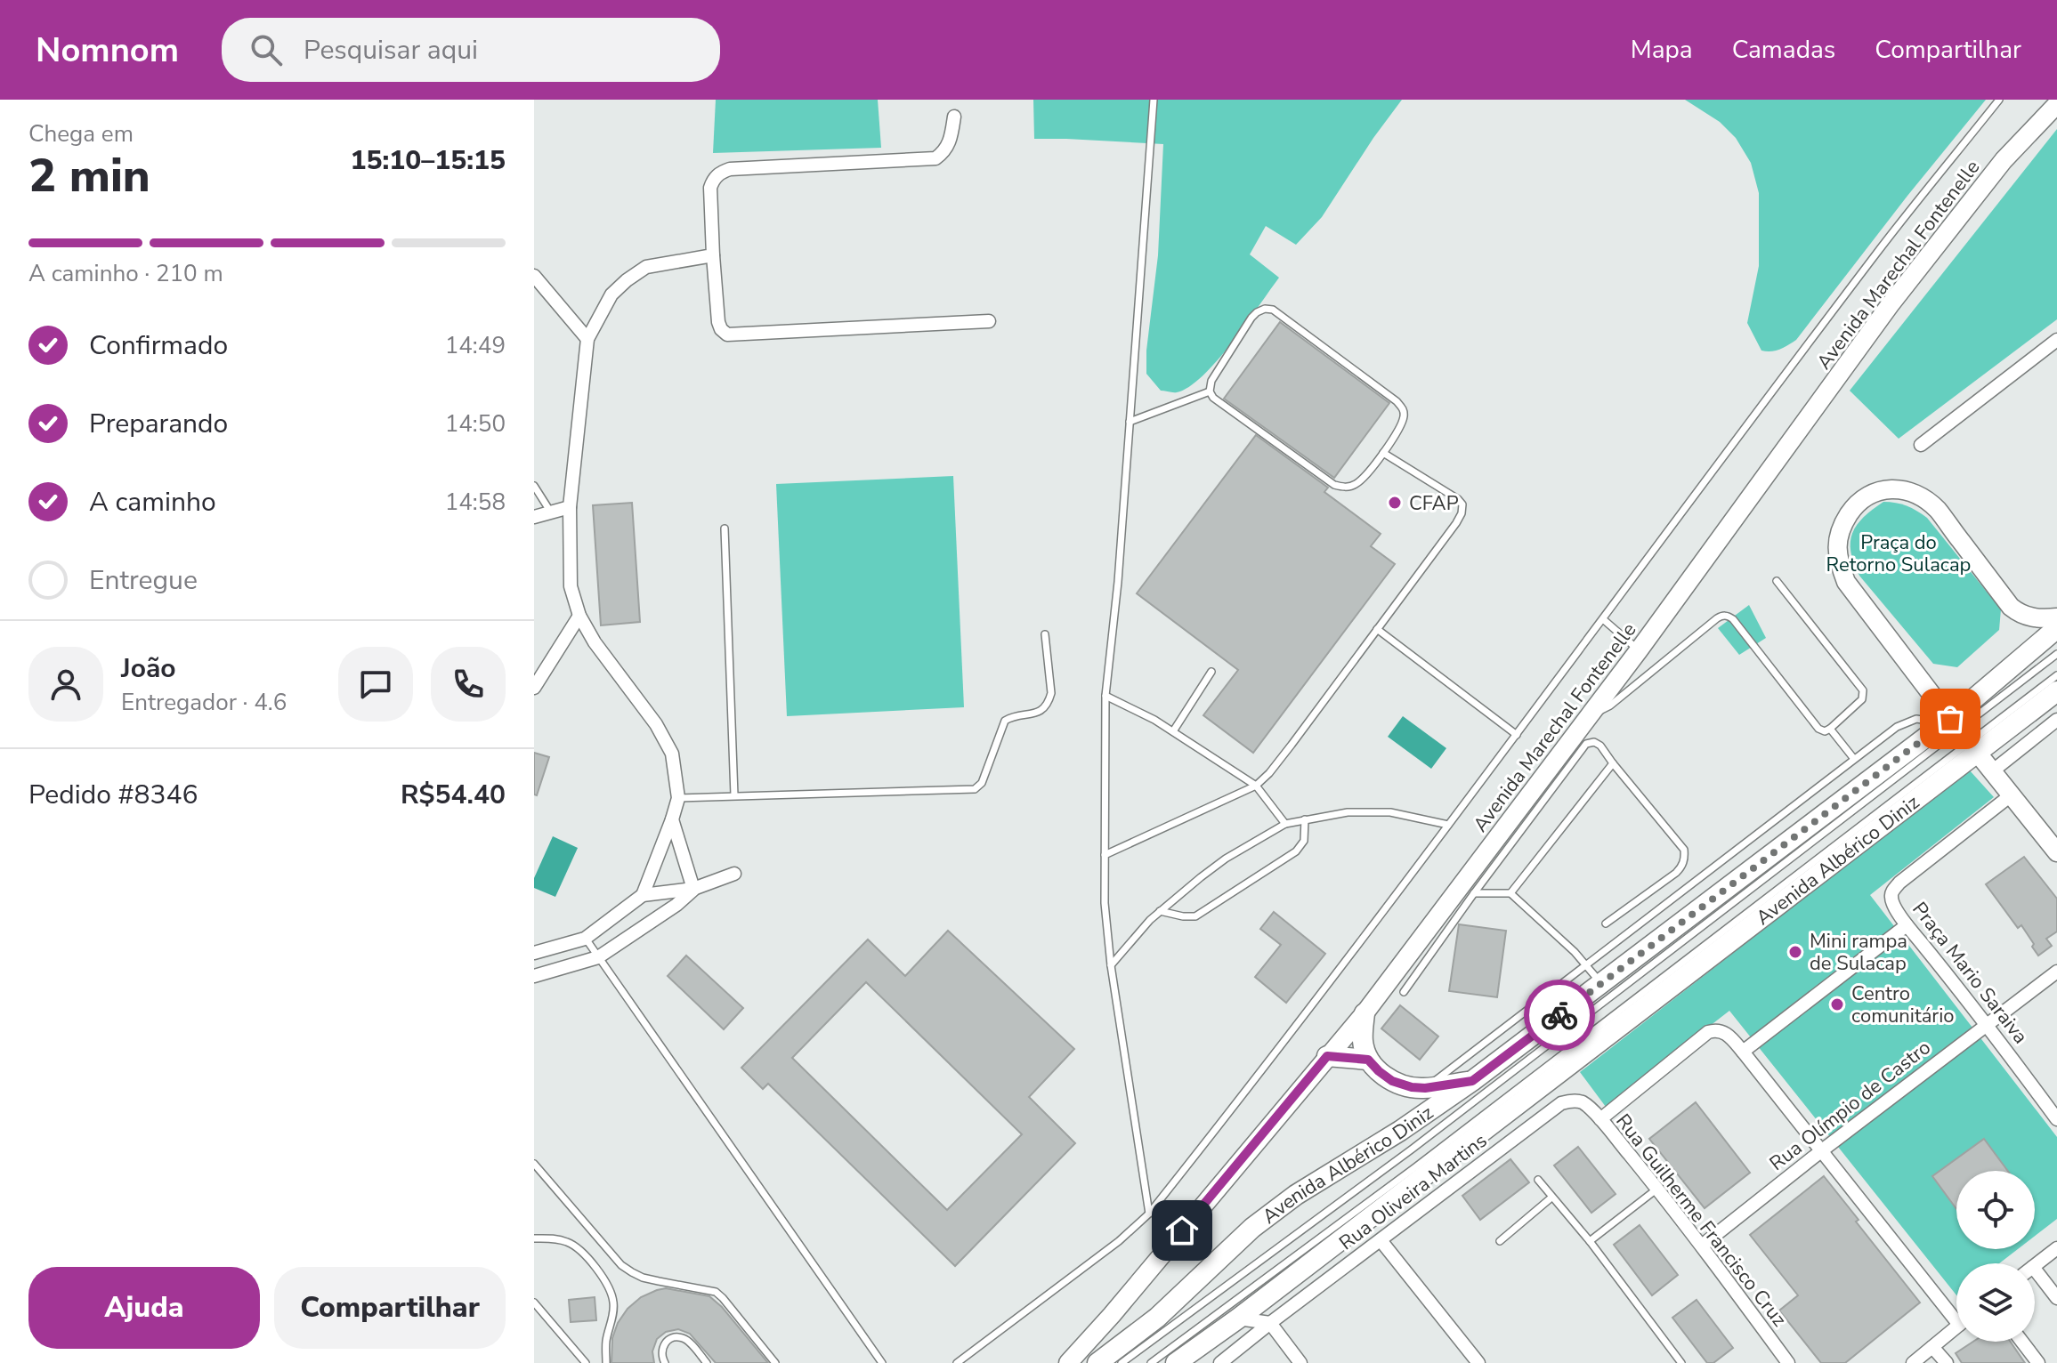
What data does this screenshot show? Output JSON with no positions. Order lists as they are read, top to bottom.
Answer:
{
  "streets": {
    "main road": ["Avenida Marechal Fontenelle", "Avenida Albérico Diniz"],
    "street": [
      "Praça Mario Saraiva",
      "Rua Olímpio de Castro",
      "Rua Oliveira Martins",
      "Rua Guilherme Francisco Cruz"
    ]
  },
  "crossings": [
    ["Praça Mario Saraiva", "Rua Olímpio de Castro"],
    ["Rua Olímpio de Castro", "Rua Guilherme Francisco Cruz"],
    ["Rua Oliveira Martins", "Rua Guilherme Francisco Cruz"]
  ],
  "parks": ["Praça do Retorno Sulacap"],
  "places": ["CFAP", "Mini rampa de Sulacap", "Centro comunitário"],
  "page": {
    "header": "Nomnom",
    "search": "Pesquisar aqui",
    "nav": ["Mapa", "Camadas", "Compartilhar"],
    "heading": ["2 min", "Chega em", "15:10–15:15"],
    "panel": [
      "João",
      "Entregador · 4.6",
      "Pedido #8346",
      "R$54.40"
    ],
    "bar": "A caminho · 210 m",
    "list": [
      ["Confirmado", "14:49"],
      ["Preparando", "14:50"],
      ["A caminho", "14:58"],
      "Entregue"
    ],
    "buttons": ["Ajuda", "Compartilhar"]
  }
}
